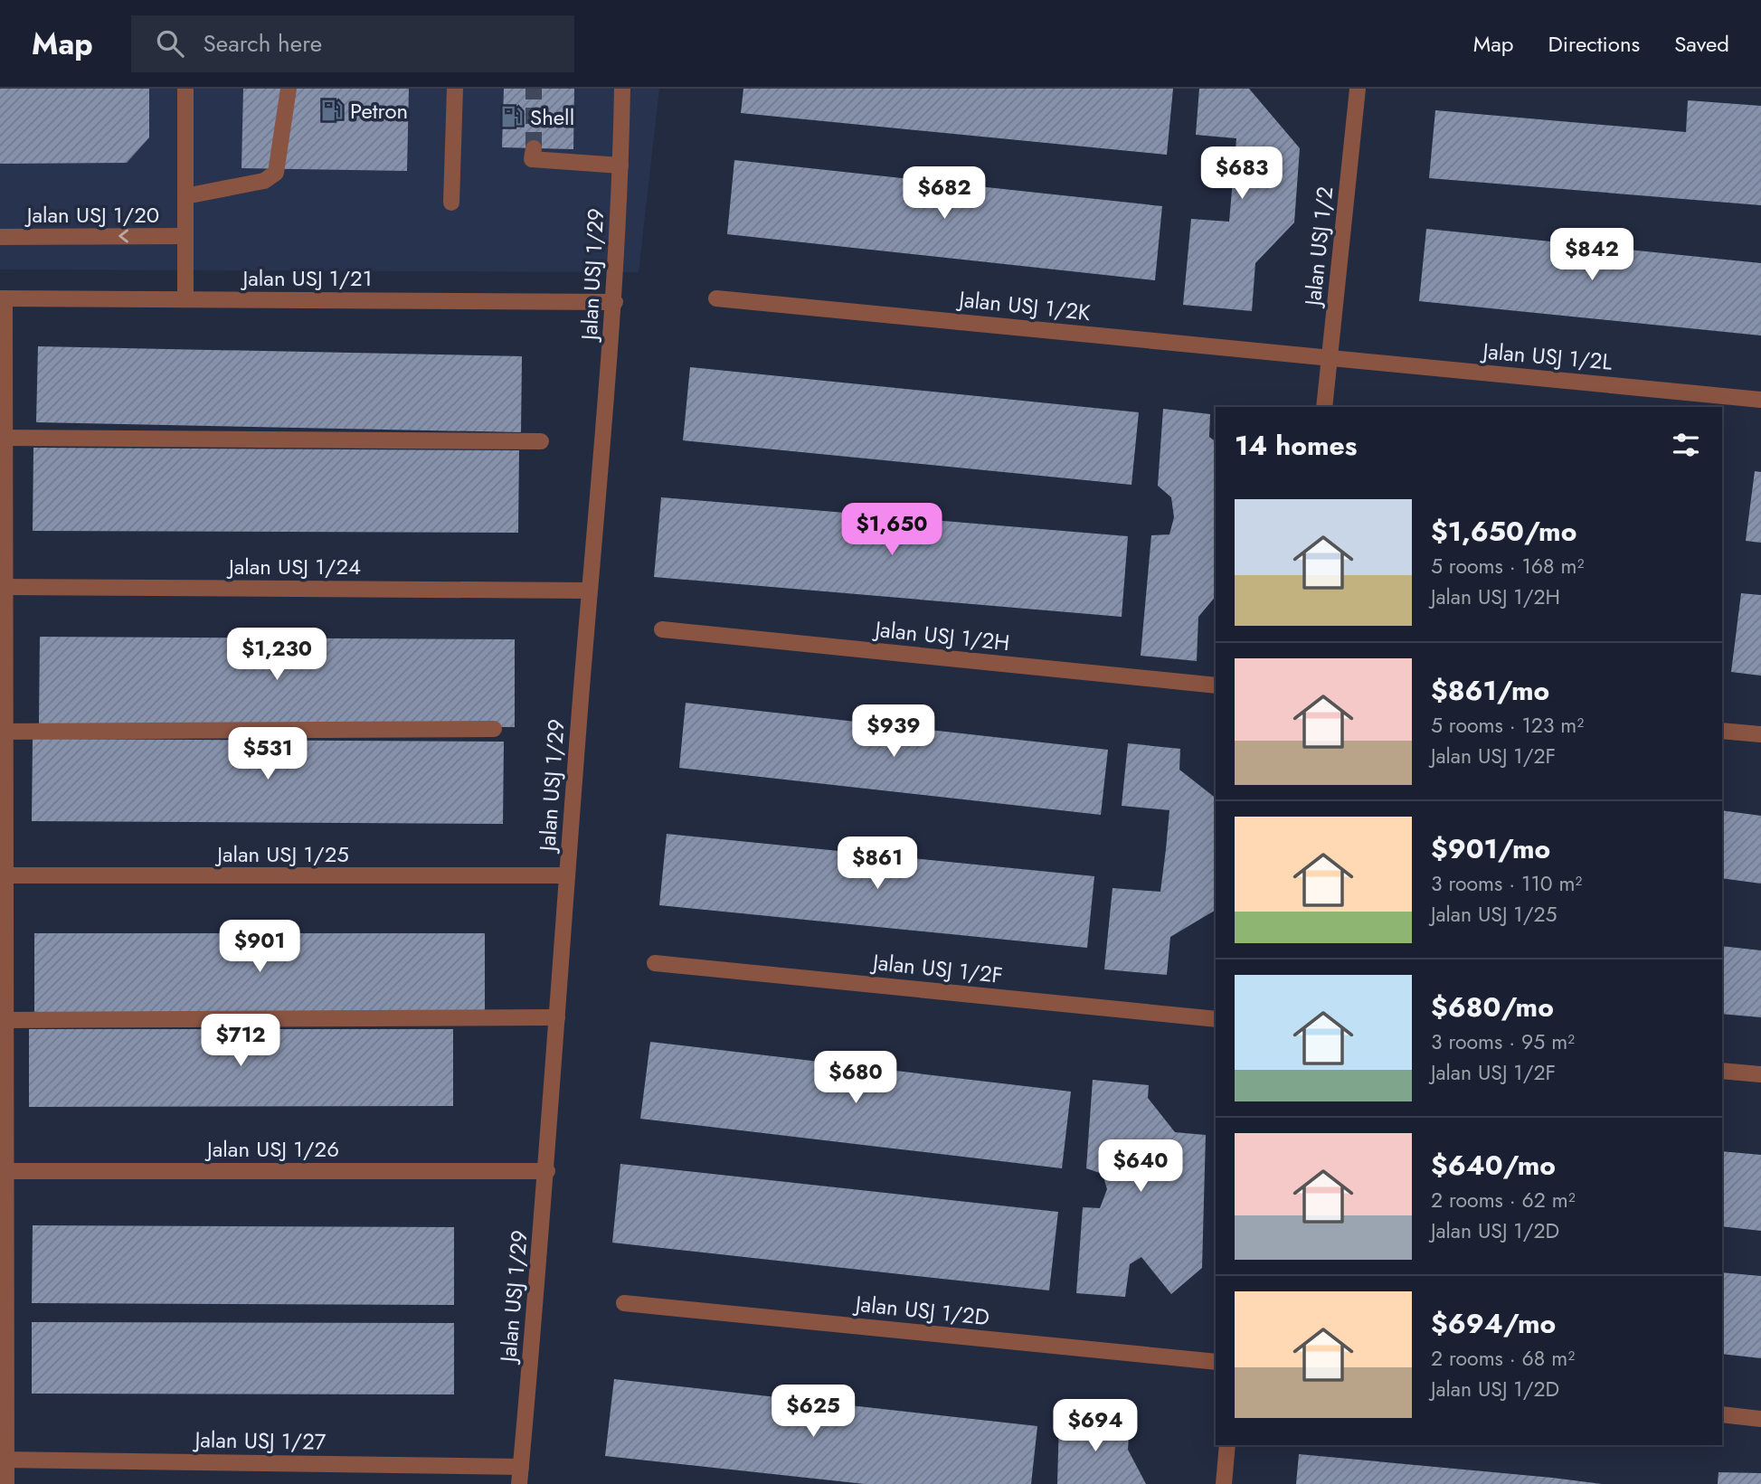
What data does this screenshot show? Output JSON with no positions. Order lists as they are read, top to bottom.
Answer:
{
  "streets": {
    "street": [
      "Jalan USJ 1/20",
      "Jalan USJ 1/2",
      "Jalan USJ 1/29",
      "Jalan USJ 1/21",
      "Jalan USJ 1/2K",
      "Jalan USJ 1/2L",
      "Jalan USJ 1/24",
      "Jalan USJ 1/2H",
      "Jalan USJ 1/25",
      "Jalan USJ 1/2F",
      "Jalan USJ 1/26",
      "Jalan USJ 1/2D",
      "Jalan USJ 1/27"
    ]
  },
  "crossings": [
    ["Jalan USJ 1/20", "Jalan USJ 1/21"],
    ["Jalan USJ 1/2", "Jalan USJ 1/2K"],
    ["Jalan USJ 1/2", "Jalan USJ 1/2L"],
    ["Jalan USJ 1/29", "Jalan USJ 1/21"],
    ["Jalan USJ 1/29", "Jalan USJ 1/24"],
    ["Jalan USJ 1/29", "Jalan USJ 1/25"],
    ["Jalan USJ 1/29", "Jalan USJ 1/26"],
    ["Jalan USJ 1/29", "Jalan USJ 1/27"],
    ["Jalan USJ 1/2K", "Jalan USJ 1/2L"]
  ],
  "one_way": ["Jalan USJ 1/20"],
  "places": {
    "fuel station": ["Petron", "Shell"]
  },
  "page": {
    "header": "Map",
    "search": "Search here",
    "nav": ["Map", "Directions", "Saved"],
    "price": [
      "$683",
      "$682",
      "$842",
      "$1,650",
      "$1,230",
      "$939",
      "$531",
      "$861",
      "$901",
      "$712",
      "$680",
      "$640",
      "$625",
      "$694"
    ],
    "heading": "14 homes",
    "list": [
      {
        "name": "$1,650/mo",
        "note": "5 rooms · 168 m² · Jalan USJ 1/2H"
      },
      {
        "name": "$861/mo",
        "note": "5 rooms · 123 m² · Jalan USJ 1/2F"
      },
      {
        "name": "$901/mo",
        "note": "3 rooms · 110 m² · Jalan USJ 1/25"
      },
      {
        "name": "$680/mo",
        "note": "3 rooms · 95 m² · Jalan USJ 1/2F"
      },
      {
        "name": "$640/mo",
        "note": "2 rooms · 62 m² · Jalan USJ 1/2D"
      },
      {
        "name": "$694/mo",
        "note": "2 rooms · 68 m² · Jalan USJ 1/2D"
      }
    ]
  }
}
